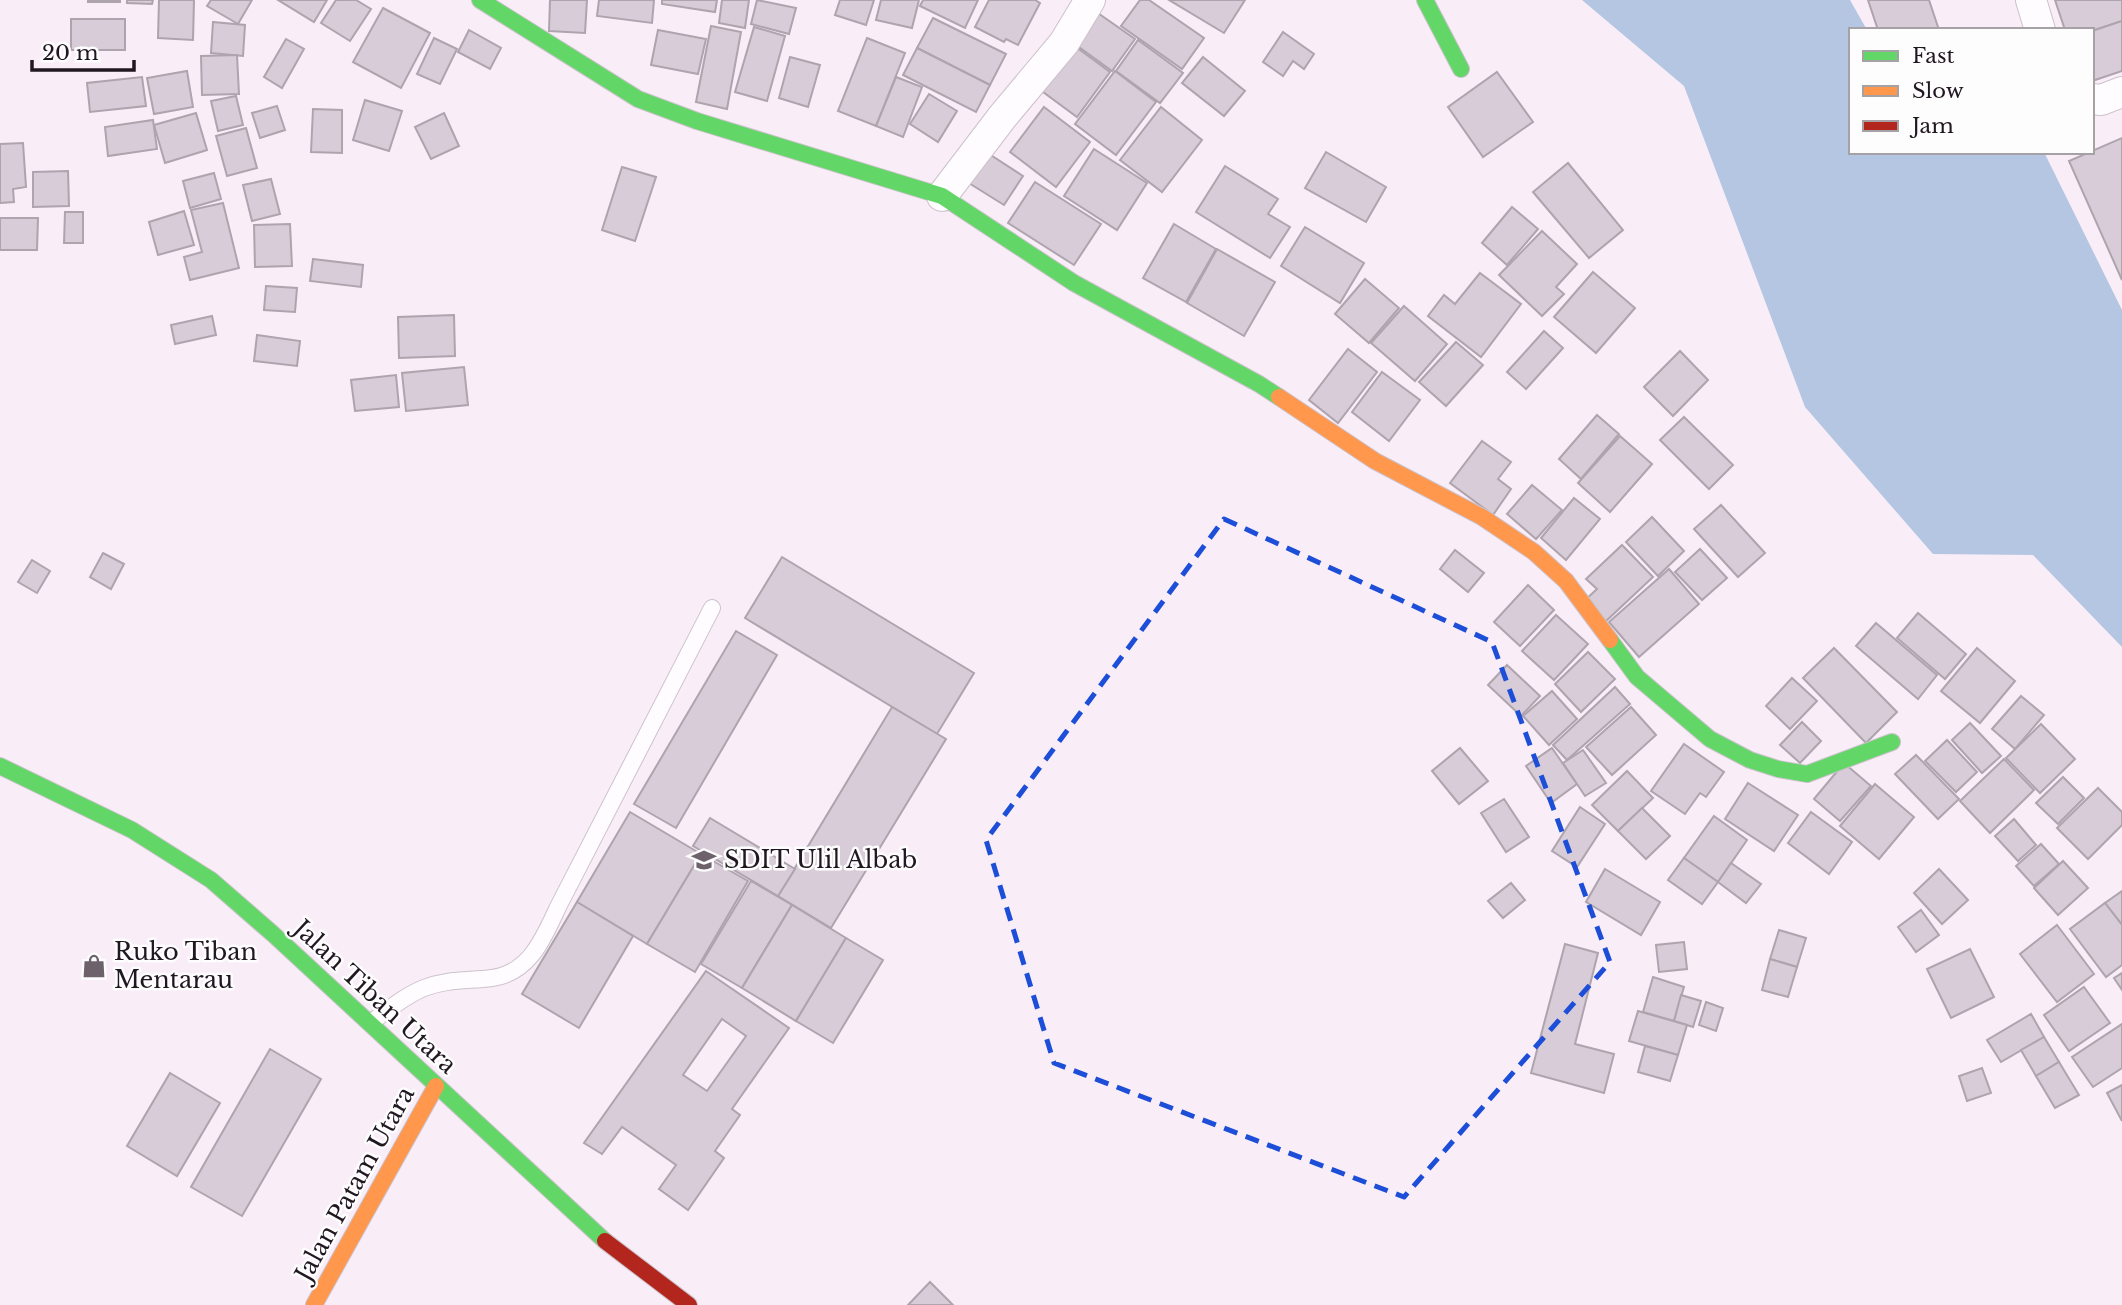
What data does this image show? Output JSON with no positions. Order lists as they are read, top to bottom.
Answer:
{
  "streets": {
    "street": ["Jalan Tiban Utara", "Jalan Patam Utara"]
  },
  "crossings": [
    ["Jalan Tiban Utara", "Jalan Patam Utara"]
  ],
  "places": {
    "school or university": ["SDIT Ulil Albab"],
    "shop": ["Ruko Tiban Mentarau"]
  },
  "legend": ["Fast", "Slow", "Jam"],
  "scale_bar": "20 m"
}
